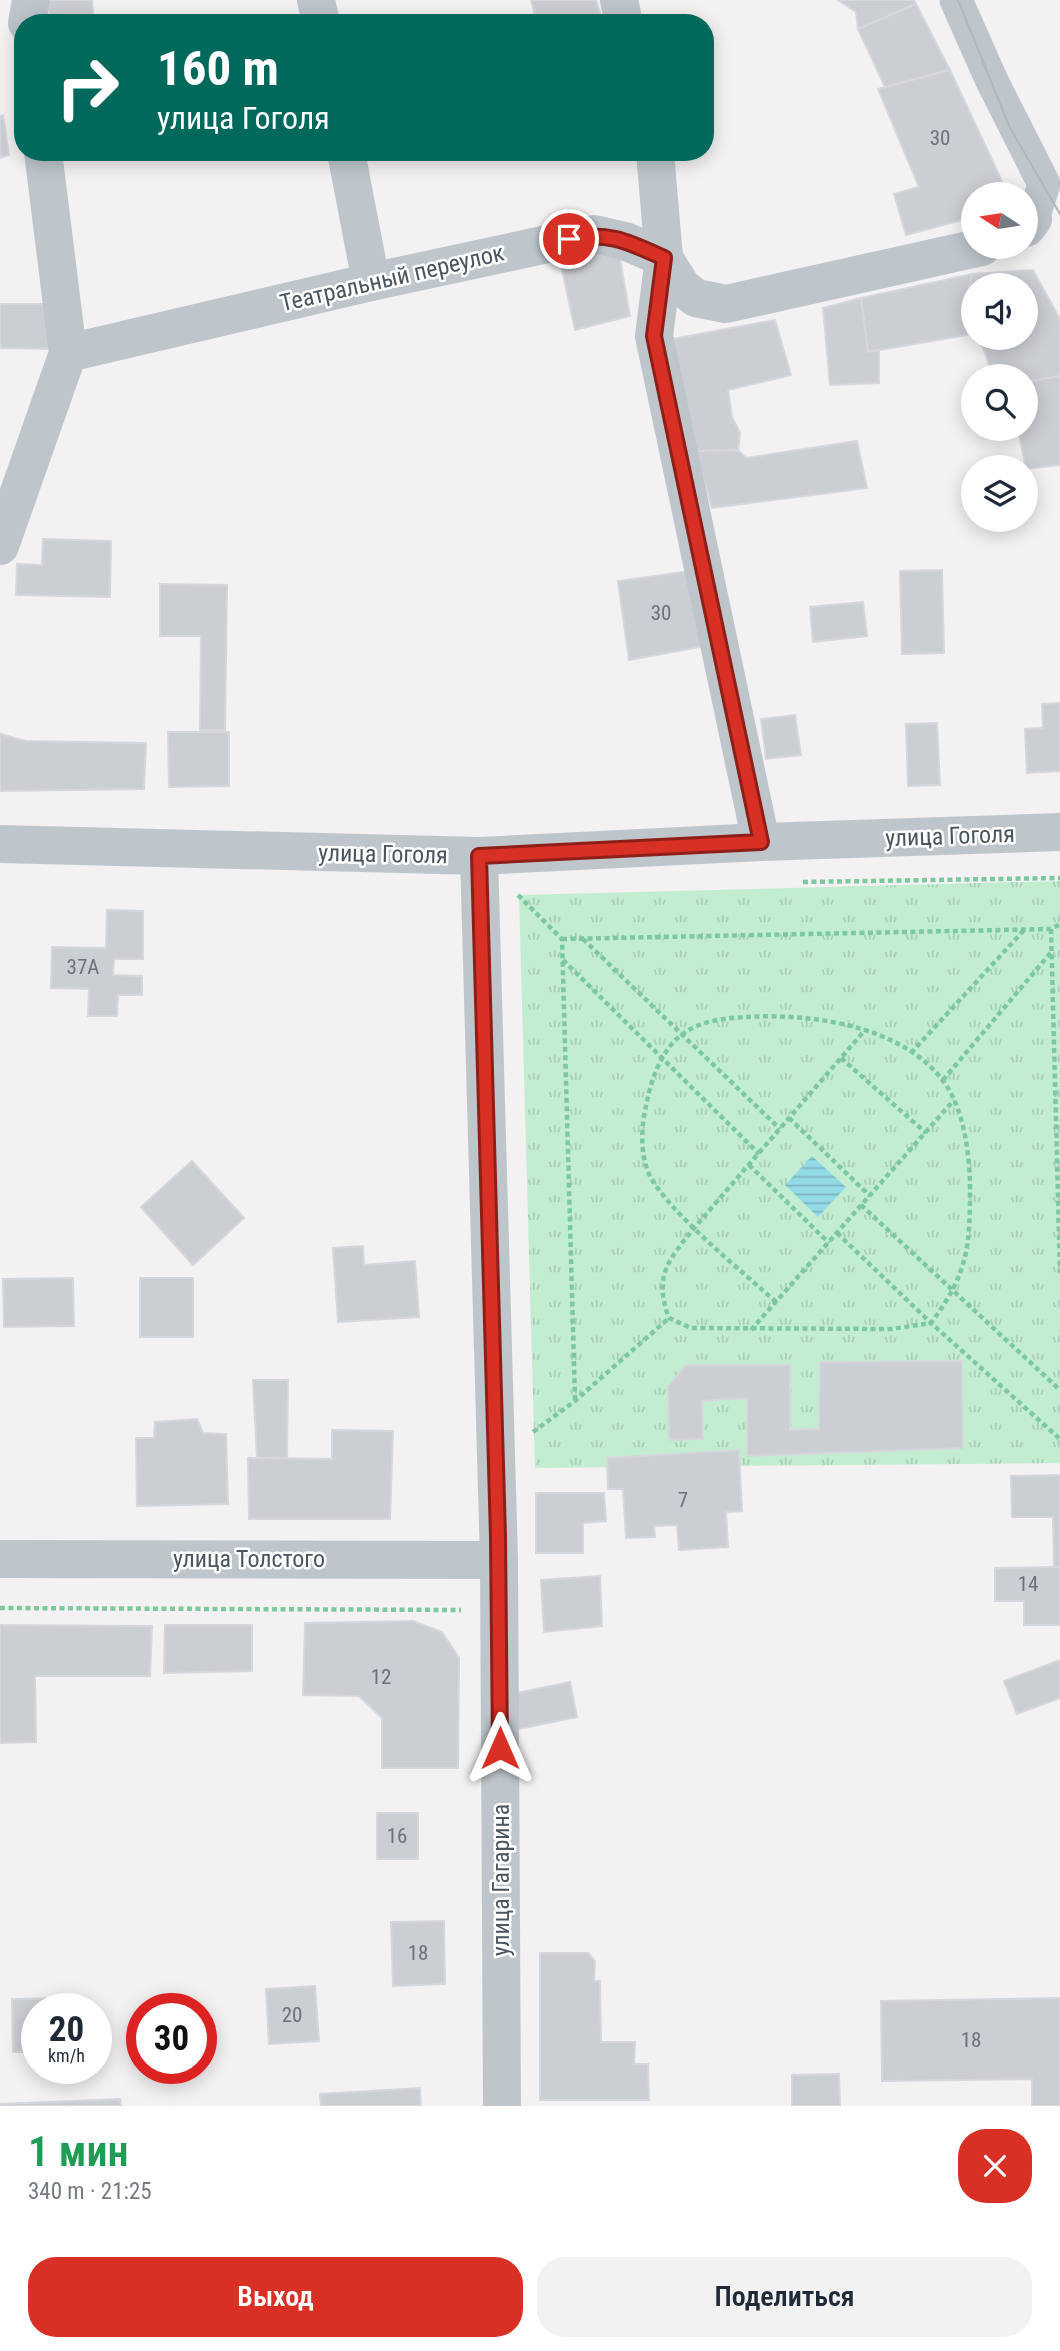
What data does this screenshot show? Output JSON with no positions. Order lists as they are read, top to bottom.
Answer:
{
  "streets": {
    "street": [
      "Театральный переулок",
      "улица Гоголя",
      "улица Толстого",
      "улица Гагарина"
    ]
  },
  "crossings": [
    ["улица Гоголя", "улица Гагарина"],
    ["улица Толстого", "улица Гагарина"]
  ],
  "house_numbers": [
    "30",
    "30",
    "37А",
    "7",
    "14",
    "12",
    "16",
    "18",
    "20",
    "18"
  ],
  "north": "left",
  "page": {
    "turn": ["160 m", "улица Гоголя"],
    "speed": "20 km/h",
    "limit": "30",
    "heading": ["1 мин", "340 m · 21:25"],
    "buttons": ["Выход", "Поделиться"]
  }
}
